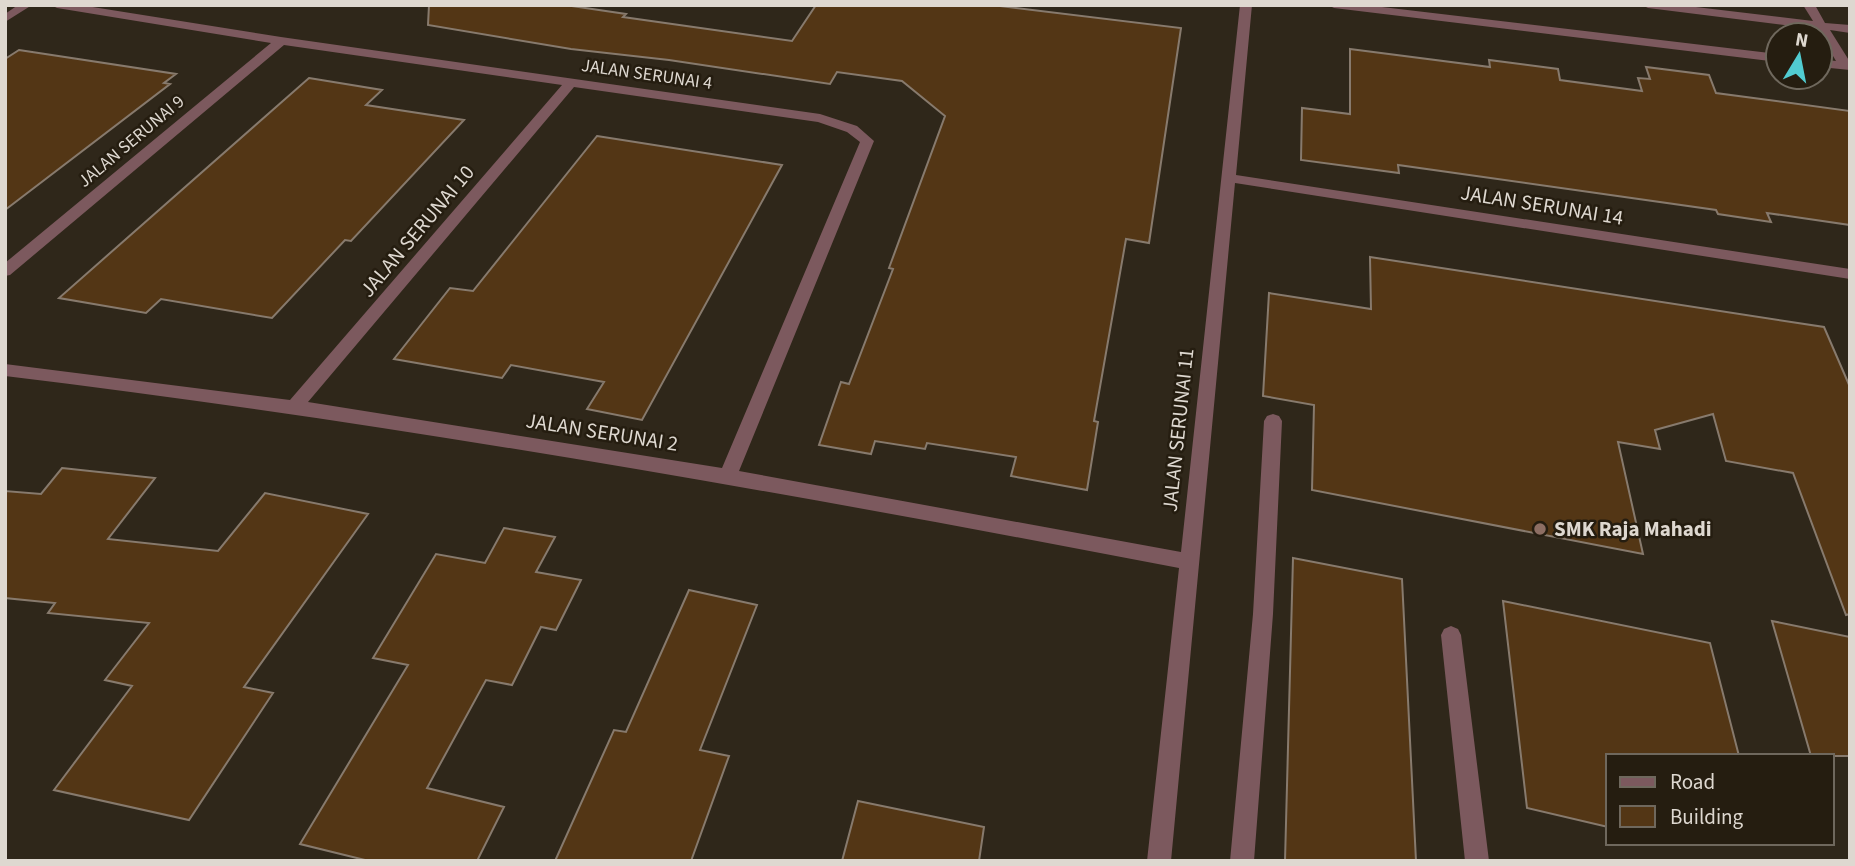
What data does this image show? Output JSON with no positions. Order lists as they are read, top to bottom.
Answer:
{
  "streets": {
    "street": [
      "JALAN SERUNAI 4",
      "JALAN SERUNAI 9",
      "JALAN SERUNAI 14",
      "JALAN SERUNAI 10",
      "JALAN SERUNAI 11",
      "JALAN SERUNAI 2"
    ]
  },
  "crossings": [
    ["JALAN SERUNAI 4", "JALAN SERUNAI 9"],
    ["JALAN SERUNAI 4", "JALAN SERUNAI 10"],
    ["JALAN SERUNAI 4", "JALAN SERUNAI 2"],
    ["JALAN SERUNAI 14", "JALAN SERUNAI 11"],
    ["JALAN SERUNAI 10", "JALAN SERUNAI 2"],
    ["JALAN SERUNAI 11", "JALAN SERUNAI 2"]
  ],
  "places": ["SMK Raja Mahadi"],
  "legend": ["Road", "Building"],
  "north": "top"
}
